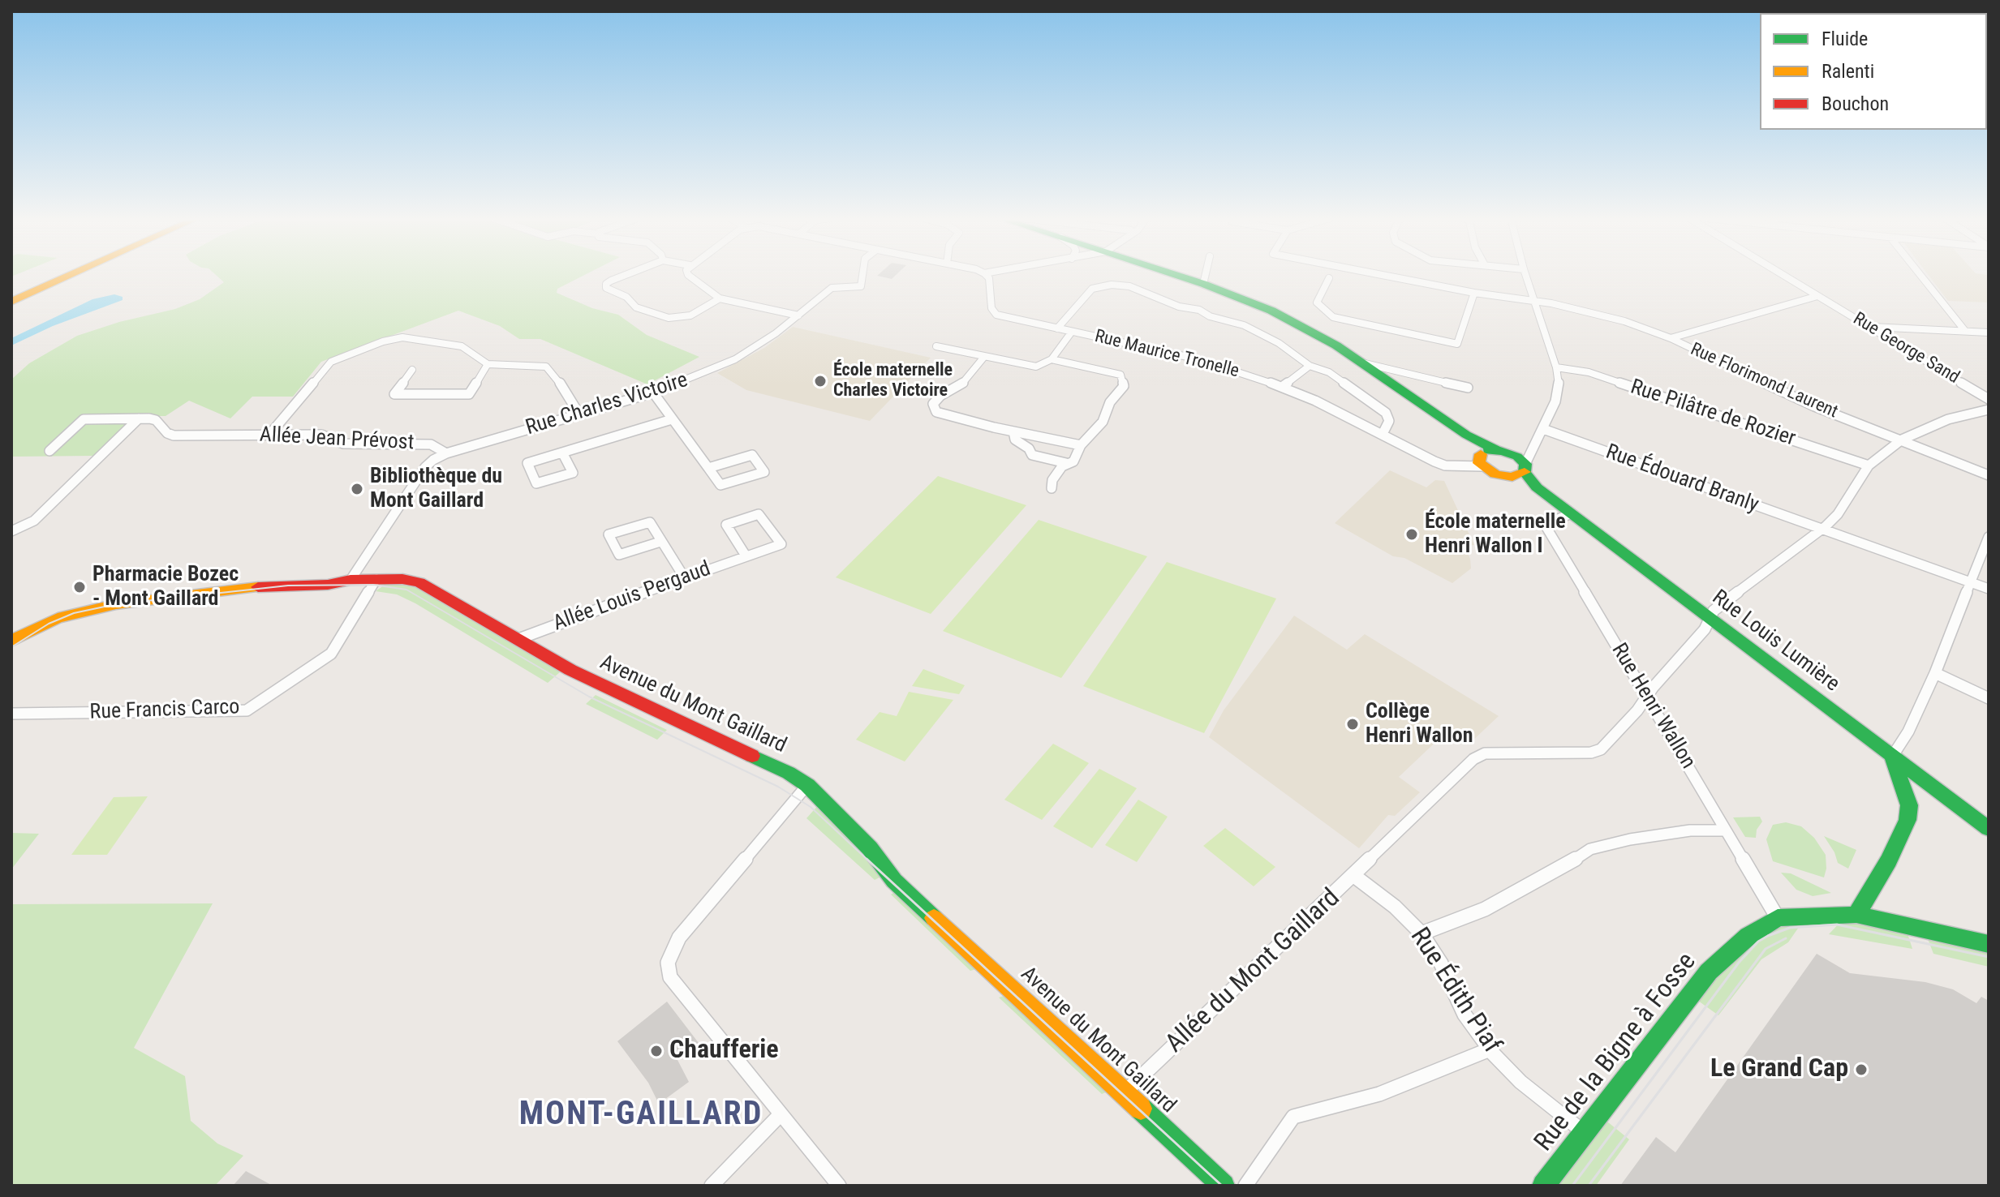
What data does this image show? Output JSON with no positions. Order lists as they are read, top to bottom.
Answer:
{
  "streets": {
    "main road": ["Rue Louis Lumière", "Avenue du Mont Gaillard", "Rue de la Bigne à Fosse"],
    "street": [
      "Rue George Sand",
      "Rue Maurice Tronelle",
      "Rue Florimond Laurent",
      "Rue Charles Victoire",
      "Rue Pilâtre de Rozier",
      "Allée Jean Prévost",
      "Rue Édouard Branly",
      "Allée Louis Pergaud",
      "Rue Henri Wallon",
      "Rue Francis Carco",
      "Allée du Mont Gaillard",
      "Rue Édith Piaf"
    ]
  },
  "crossings": [
    ["Rue Florimond Laurent", "Allée du Mont Gaillard"],
    ["Rue Charles Victoire", "Allée Jean Prévost"],
    ["Rue Charles Victoire", "Avenue du Mont Gaillard"],
    ["Rue Pilâtre de Rozier", "Allée du Mont Gaillard"],
    ["Rue Édouard Branly", "Allée du Mont Gaillard"],
    ["Allée Louis Pergaud", "Avenue du Mont Gaillard"],
    ["Rue Louis Lumière", "Rue Henri Wallon"],
    ["Rue Louis Lumière", "Allée du Mont Gaillard"],
    ["Avenue du Mont Gaillard", "Rue Francis Carco"],
    ["Avenue du Mont Gaillard", "Allée du Mont Gaillard"],
    ["Rue Henri Wallon", "Allée du Mont Gaillard"],
    ["Rue Henri Wallon", "Rue de la Bigne à Fosse"],
    ["Allée du Mont Gaillard", "Rue Édith Piaf"],
    ["Rue Édith Piaf", "Rue de la Bigne à Fosse"]
  ],
  "districts": ["MONT-GAILLARD"],
  "places": [
    "École maternelle Charles Victoire",
    "Bibliothèque du Mont Gaillard",
    "École maternelle Henri Wallon I",
    "Pharmacie Bozec - Mont Gaillard",
    "Collège Henri Wallon",
    "Chaufferie",
    "Le Grand Cap"
  ],
  "legend": ["Fluide", "Ralenti", "Bouchon"]
}
